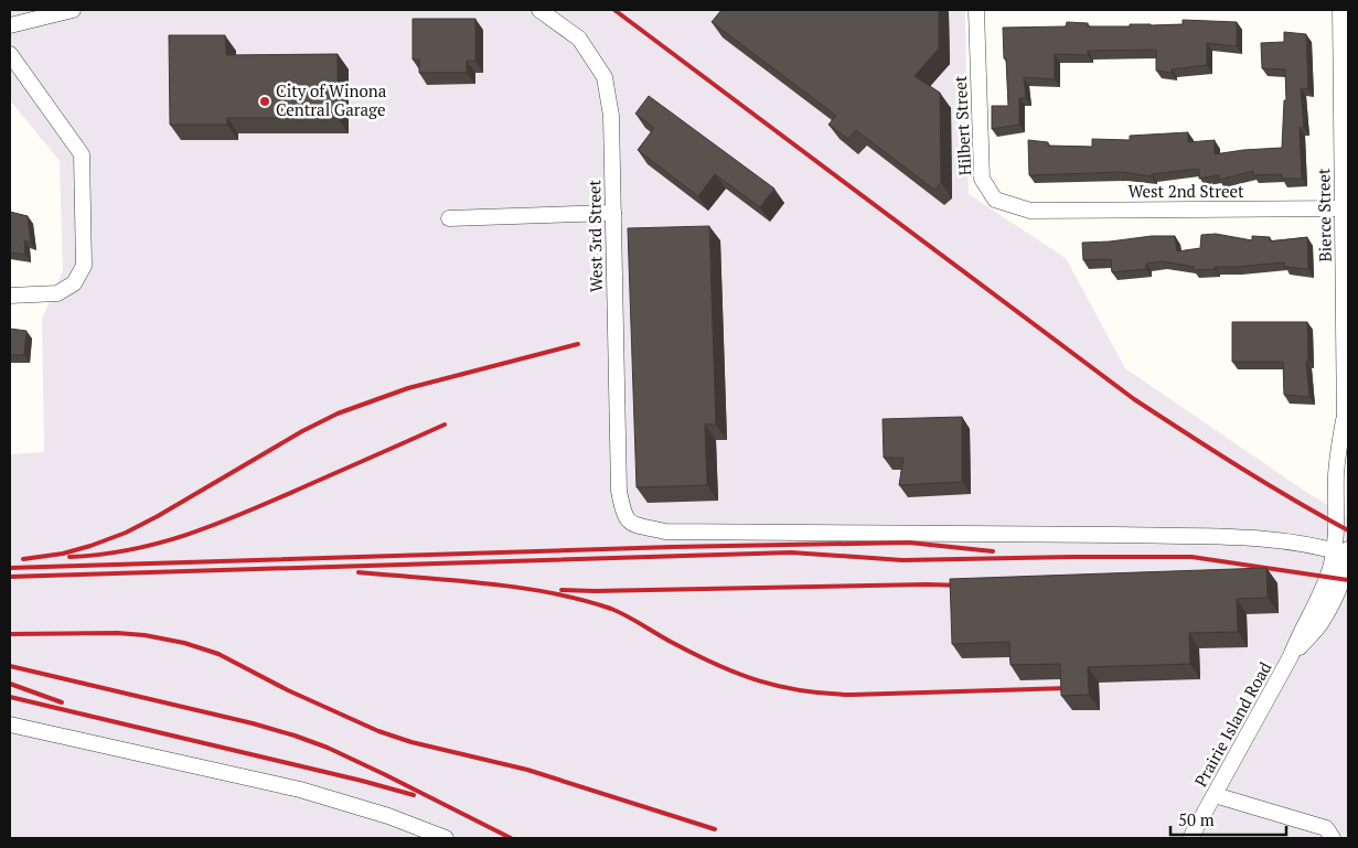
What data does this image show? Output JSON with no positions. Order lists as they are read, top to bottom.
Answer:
{
  "streets": {
    "street": [
      "Hilbert Street",
      "West 2nd Street",
      "Bierce Street",
      "West 3rd Street",
      "Prairie Island Road"
    ]
  },
  "crossings": [
    ["Hilbert Street", "West 2nd Street"],
    ["West 2nd Street", "Bierce Street"],
    ["Bierce Street", "West 3rd Street"],
    ["Bierce Street", "Prairie Island Road"],
    ["West 3rd Street", "Prairie Island Road"]
  ],
  "places": ["City of Winona Central Garage"],
  "scale_bar": "50 m"
}
